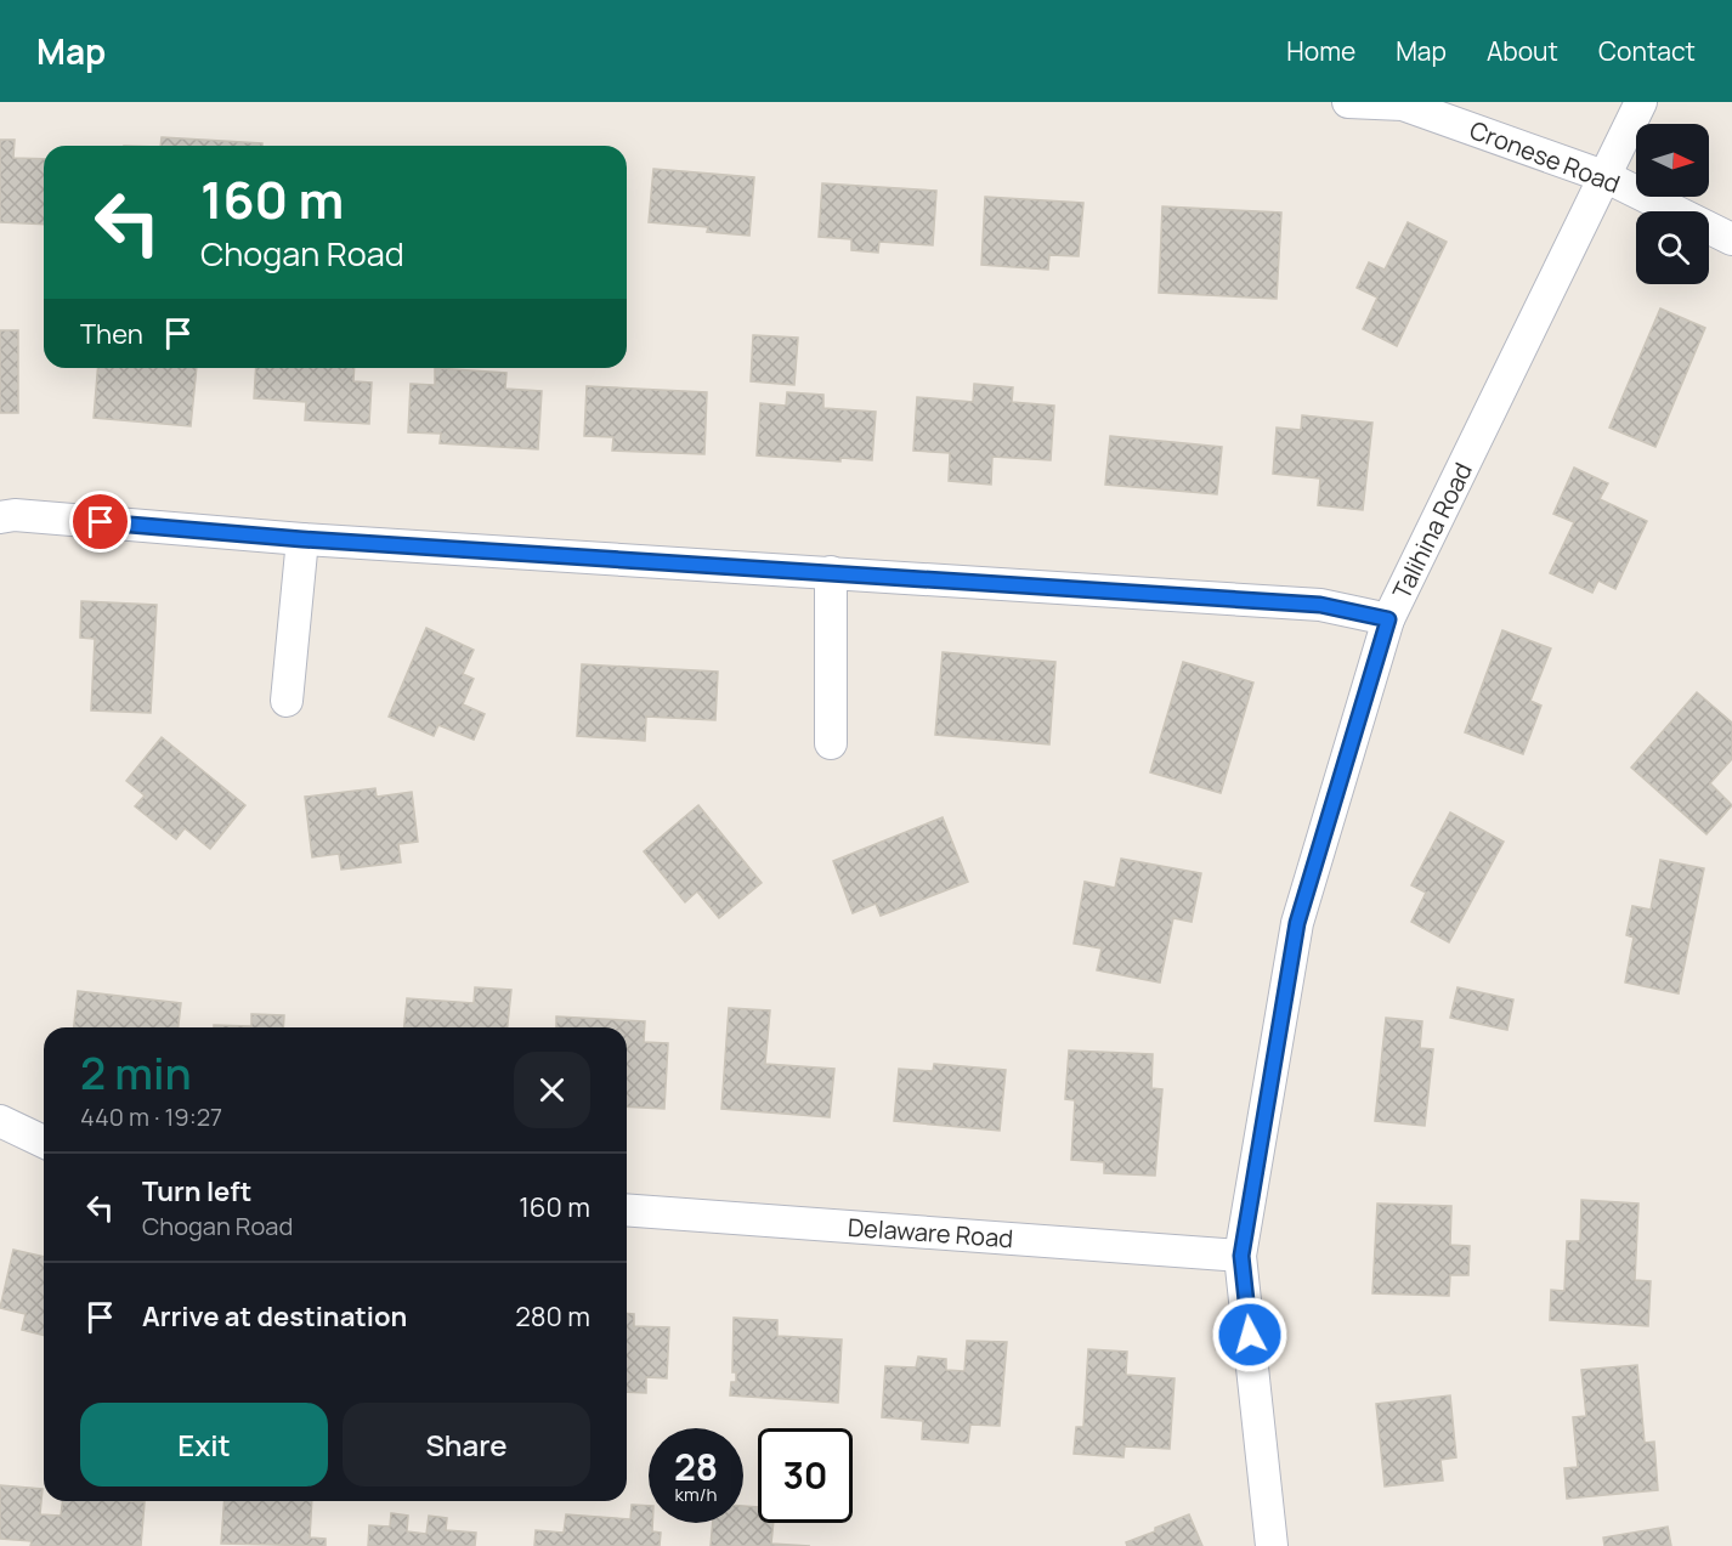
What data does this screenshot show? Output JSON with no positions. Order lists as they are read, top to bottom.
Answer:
{
  "streets": {
    "street": ["Cronese Road", "Talihina Road", "Delaware Road"]
  },
  "crossings": [
    ["Cronese Road", "Talihina Road"],
    ["Talihina Road", "Delaware Road"]
  ],
  "north": "right",
  "page": {
    "header": "Map",
    "nav": [
      "Home",
      "Map",
      "About",
      "Contact"
    ],
    "turn": ["160 m", "Chogan Road"],
    "then": "Then",
    "heading": ["2 min", "440 m · 19:27"],
    "list": [
      {
        "name": "Turn left",
        "note": "Chogan Road",
        "value": "160 m"
      },
      {
        "name": "Arrive at destination",
        "value": "280 m"
      }
    ],
    "buttons": ["Exit", "Share"],
    "speed": "28 km/h",
    "limit": "30"
  }
}
